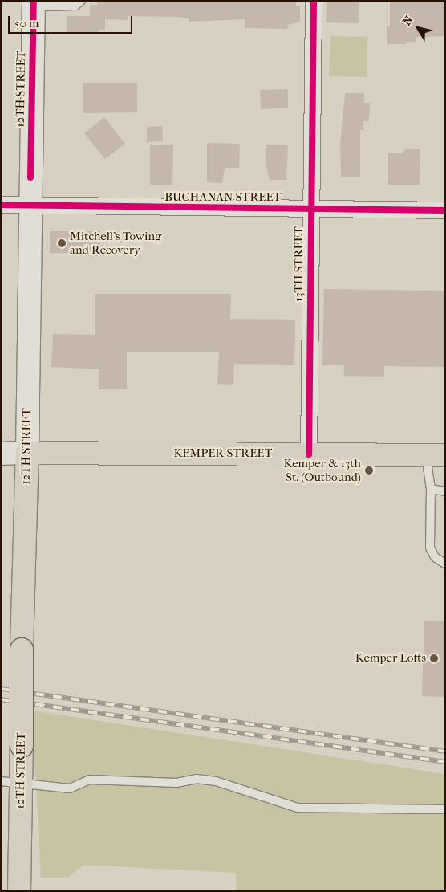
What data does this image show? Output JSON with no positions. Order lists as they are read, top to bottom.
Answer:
{
  "streets": {
    "main road": ["12TH STREET", "KEMPER STREET"],
    "street": ["BUCHANAN STREET", "13TH STREET"]
  },
  "crossings": [
    ["12TH STREET", "BUCHANAN STREET"],
    ["12TH STREET", "KEMPER STREET"],
    ["BUCHANAN STREET", "13TH STREET"],
    ["13TH STREET", "KEMPER STREET"]
  ],
  "places": ["Mitchell's Towing and Recovery", "Kemper & 13th St. (Outbound)", "Kemper Lofts"],
  "scale_bar": "50 m",
  "north": "top left"
}
